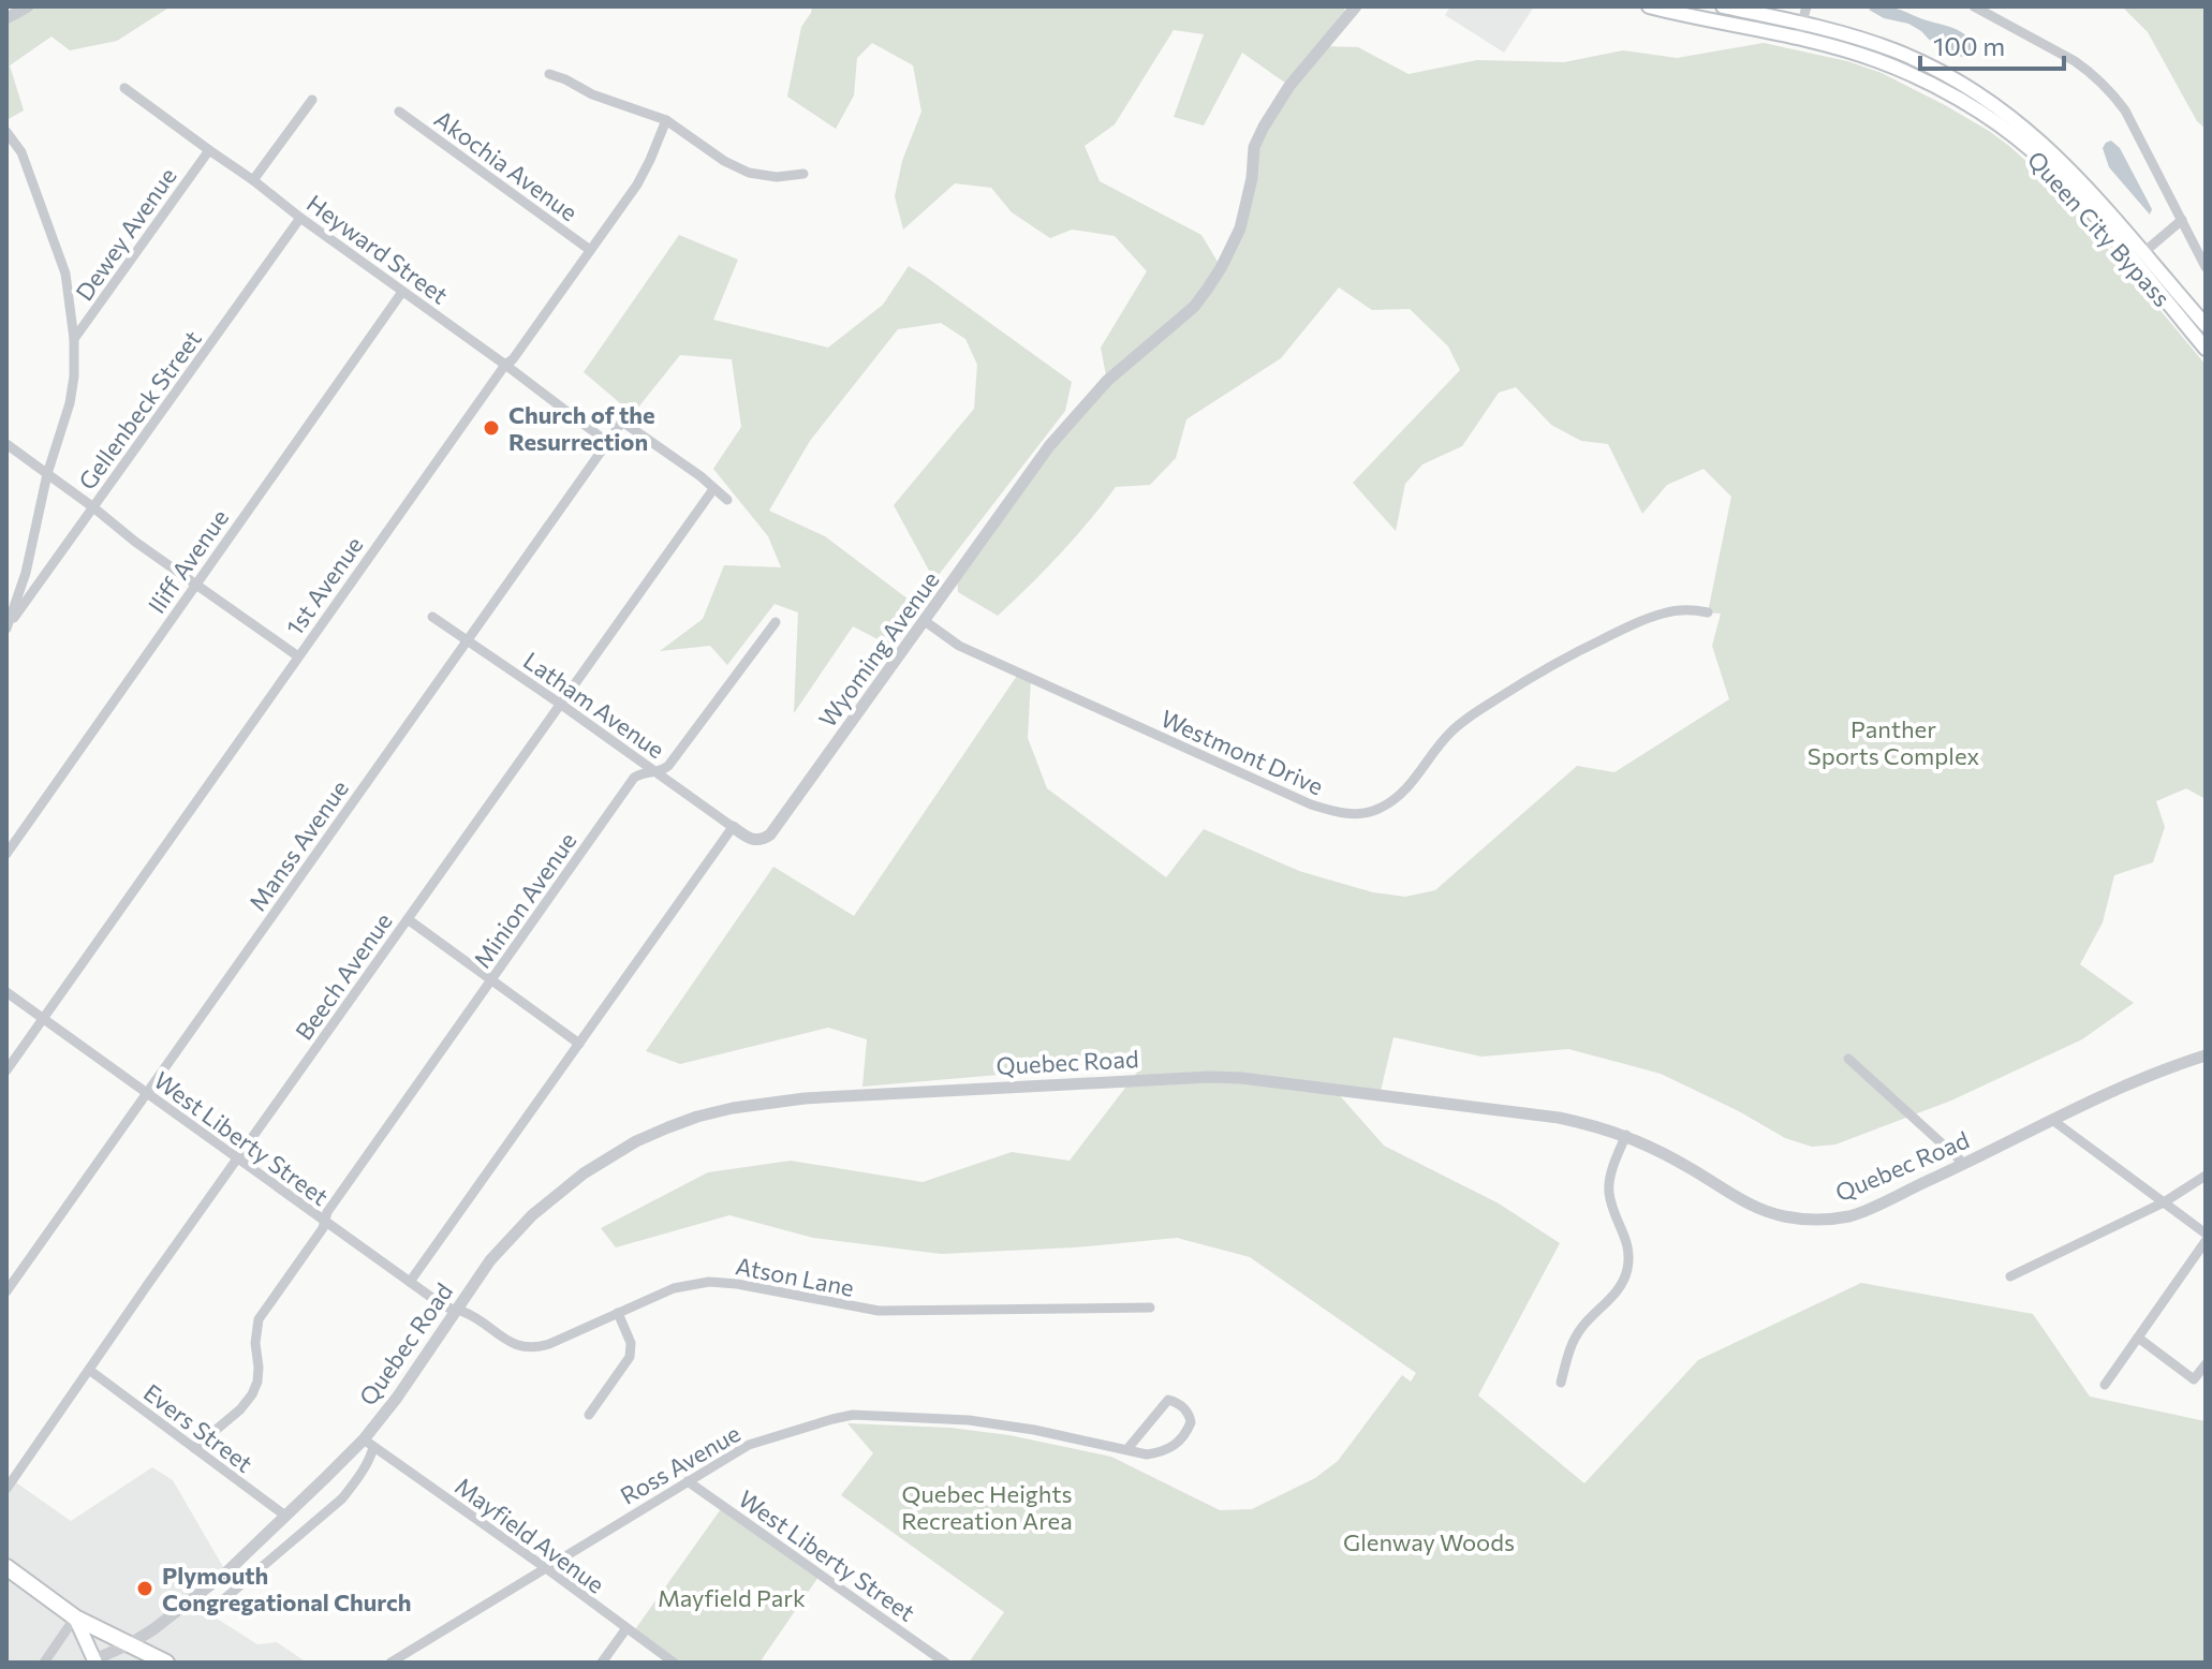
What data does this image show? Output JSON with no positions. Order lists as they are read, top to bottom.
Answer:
{
  "streets": {
    "main road": ["Queen City Bypass"],
    "street": [
      "Akochia Avenue",
      "Dewey Avenue",
      "Heyward Street",
      "Gellenbeck Street",
      "Iliff Avenue",
      "1st Avenue",
      "Wyoming Avenue",
      "Latham Avenue",
      "Westmont Drive",
      "Manss Avenue",
      "Minion Avenue",
      "Beech Avenue",
      "Quebec Road",
      "West Liberty Street",
      "Atson Lane",
      "Evers Street",
      "Ross Avenue",
      "Mayfield Avenue"
    ]
  },
  "crossings": [
    ["Akochia Avenue", "1st Avenue"],
    ["Dewey Avenue", "Heyward Street"],
    ["Heyward Street", "Gellenbeck Street"],
    ["Heyward Street", "Iliff Avenue"],
    ["Heyward Street", "1st Avenue"],
    ["Heyward Street", "Manss Avenue"],
    ["1st Avenue", "West Liberty Street"],
    ["Wyoming Avenue", "Latham Avenue"],
    ["Wyoming Avenue", "Westmont Drive"],
    ["Latham Avenue", "Manss Avenue"],
    ["Latham Avenue", "Minion Avenue"],
    ["Latham Avenue", "Beech Avenue"],
    ["Manss Avenue", "Beech Avenue"],
    ["Manss Avenue", "West Liberty Street"],
    ["Minion Avenue", "West Liberty Street"],
    ["Minion Avenue", "Evers Street"],
    ["Beech Avenue", "West Liberty Street"],
    ["Beech Avenue", "Evers Street"],
    ["Quebec Road", "West Liberty Street"],
    ["Quebec Road", "Atson Lane"],
    ["Quebec Road", "Evers Street"],
    ["Quebec Road", "Mayfield Avenue"],
    ["West Liberty Street", "Atson Lane"],
    ["West Liberty Street", "Ross Avenue"],
    ["Ross Avenue", "Mayfield Avenue"]
  ],
  "parks": [
    "Panther Sports Complex",
    "Quebec Heights Recreation Area",
    "Glenway Woods",
    "Mayfield Park"
  ],
  "places": ["Church of the Resurrection", "Plymouth Congregational Church"],
  "scale_bar": "100 m"
}
